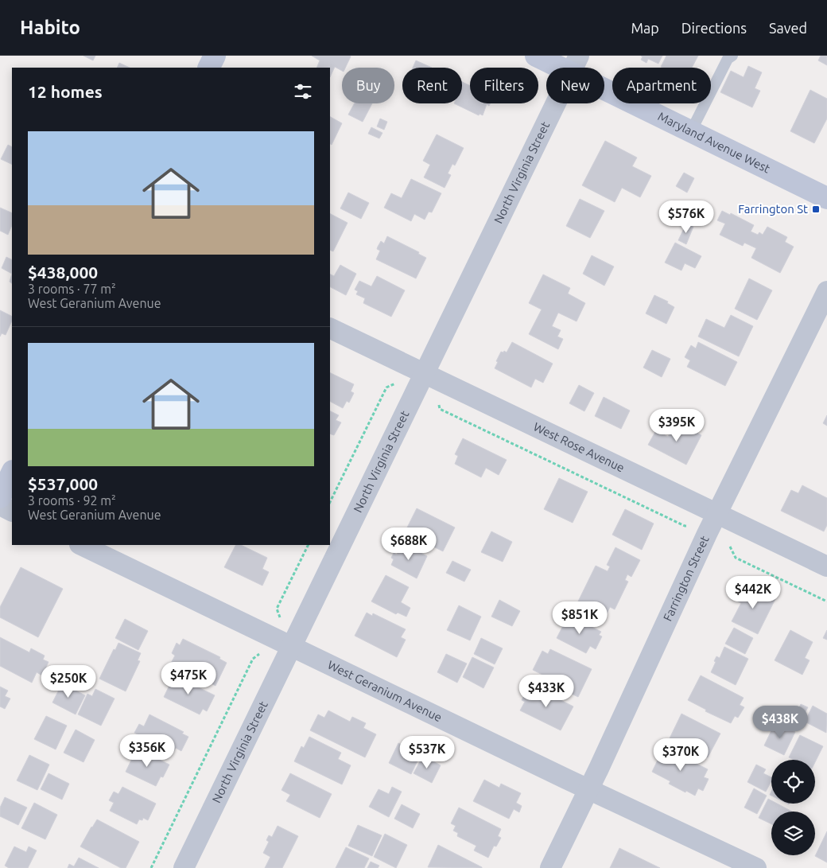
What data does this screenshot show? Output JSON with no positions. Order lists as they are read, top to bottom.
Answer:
{
  "streets": {
    "main road": ["Maryland Avenue West"],
    "street": [
      "North Virginia Street",
      "West Rose Avenue",
      "Farrington Street",
      "West Geranium Avenue"
    ]
  },
  "crossings": [
    ["Maryland Avenue West", "North Virginia Street"],
    ["North Virginia Street", "West Rose Avenue"],
    ["North Virginia Street", "West Geranium Avenue"],
    ["West Rose Avenue", "Farrington Street"],
    ["Farrington Street", "West Geranium Avenue"]
  ],
  "places": {
    "transit": ["Farrington St"]
  },
  "page": {
    "header": "Habito",
    "nav": ["Map", "Directions", "Saved"],
    "chip": [
      "Buy",
      "Rent",
      "Filters",
      "New",
      "Apartment"
    ],
    "heading": "12 homes",
    "list": [
      {
        "name": "$438,000",
        "note": "3 rooms · 77 m² · West Geranium Avenue"
      },
      {
        "name": "$537,000",
        "note": "3 rooms · 92 m² · West Geranium Avenue"
      }
    ],
    "price": [
      "$576K",
      "$395K",
      "$688K",
      "$442K",
      "$851K",
      "$475K",
      "$250K",
      "$433K",
      "$438K",
      "$356K",
      "$537K",
      "$370K"
    ]
  }
}
